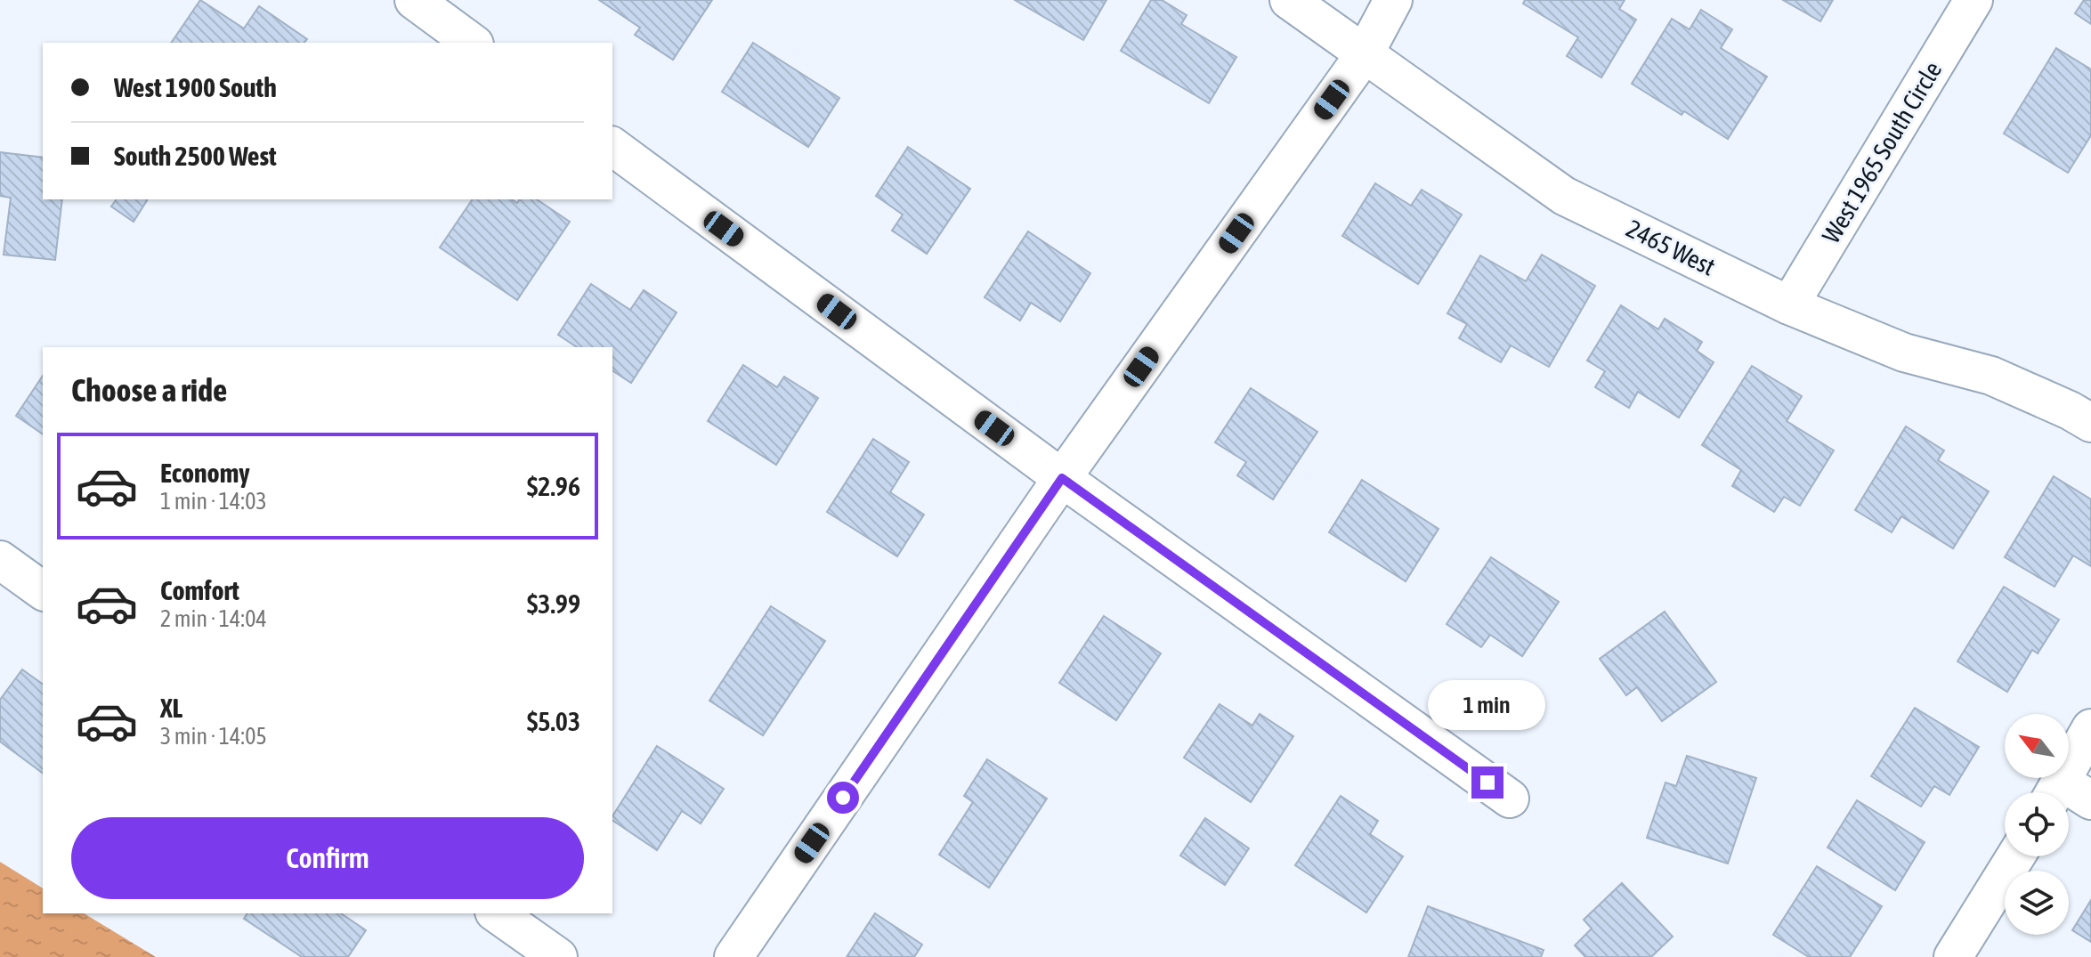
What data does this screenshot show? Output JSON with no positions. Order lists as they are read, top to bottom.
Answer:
{
  "streets": {
    "street": ["West 1965 South Circle", "2465 West"]
  },
  "crossings": [
    ["West 1965 South Circle", "2465 West"]
  ],
  "north": "top left",
  "page": {
    "banner": ["West 1900 South", "South 2500 West"],
    "heading": "Choose a ride",
    "list": [
      {
        "name": "Economy",
        "note": "1 min · 14:03",
        "value": "$2.96"
      },
      {
        "name": "Comfort",
        "note": "2 min · 14:04",
        "value": "$3.99"
      },
      {
        "name": "XL",
        "note": "3 min · 14:05",
        "value": "$5.03"
      }
    ],
    "bubble": "1 min",
    "buttons": "Confirm"
  }
}
